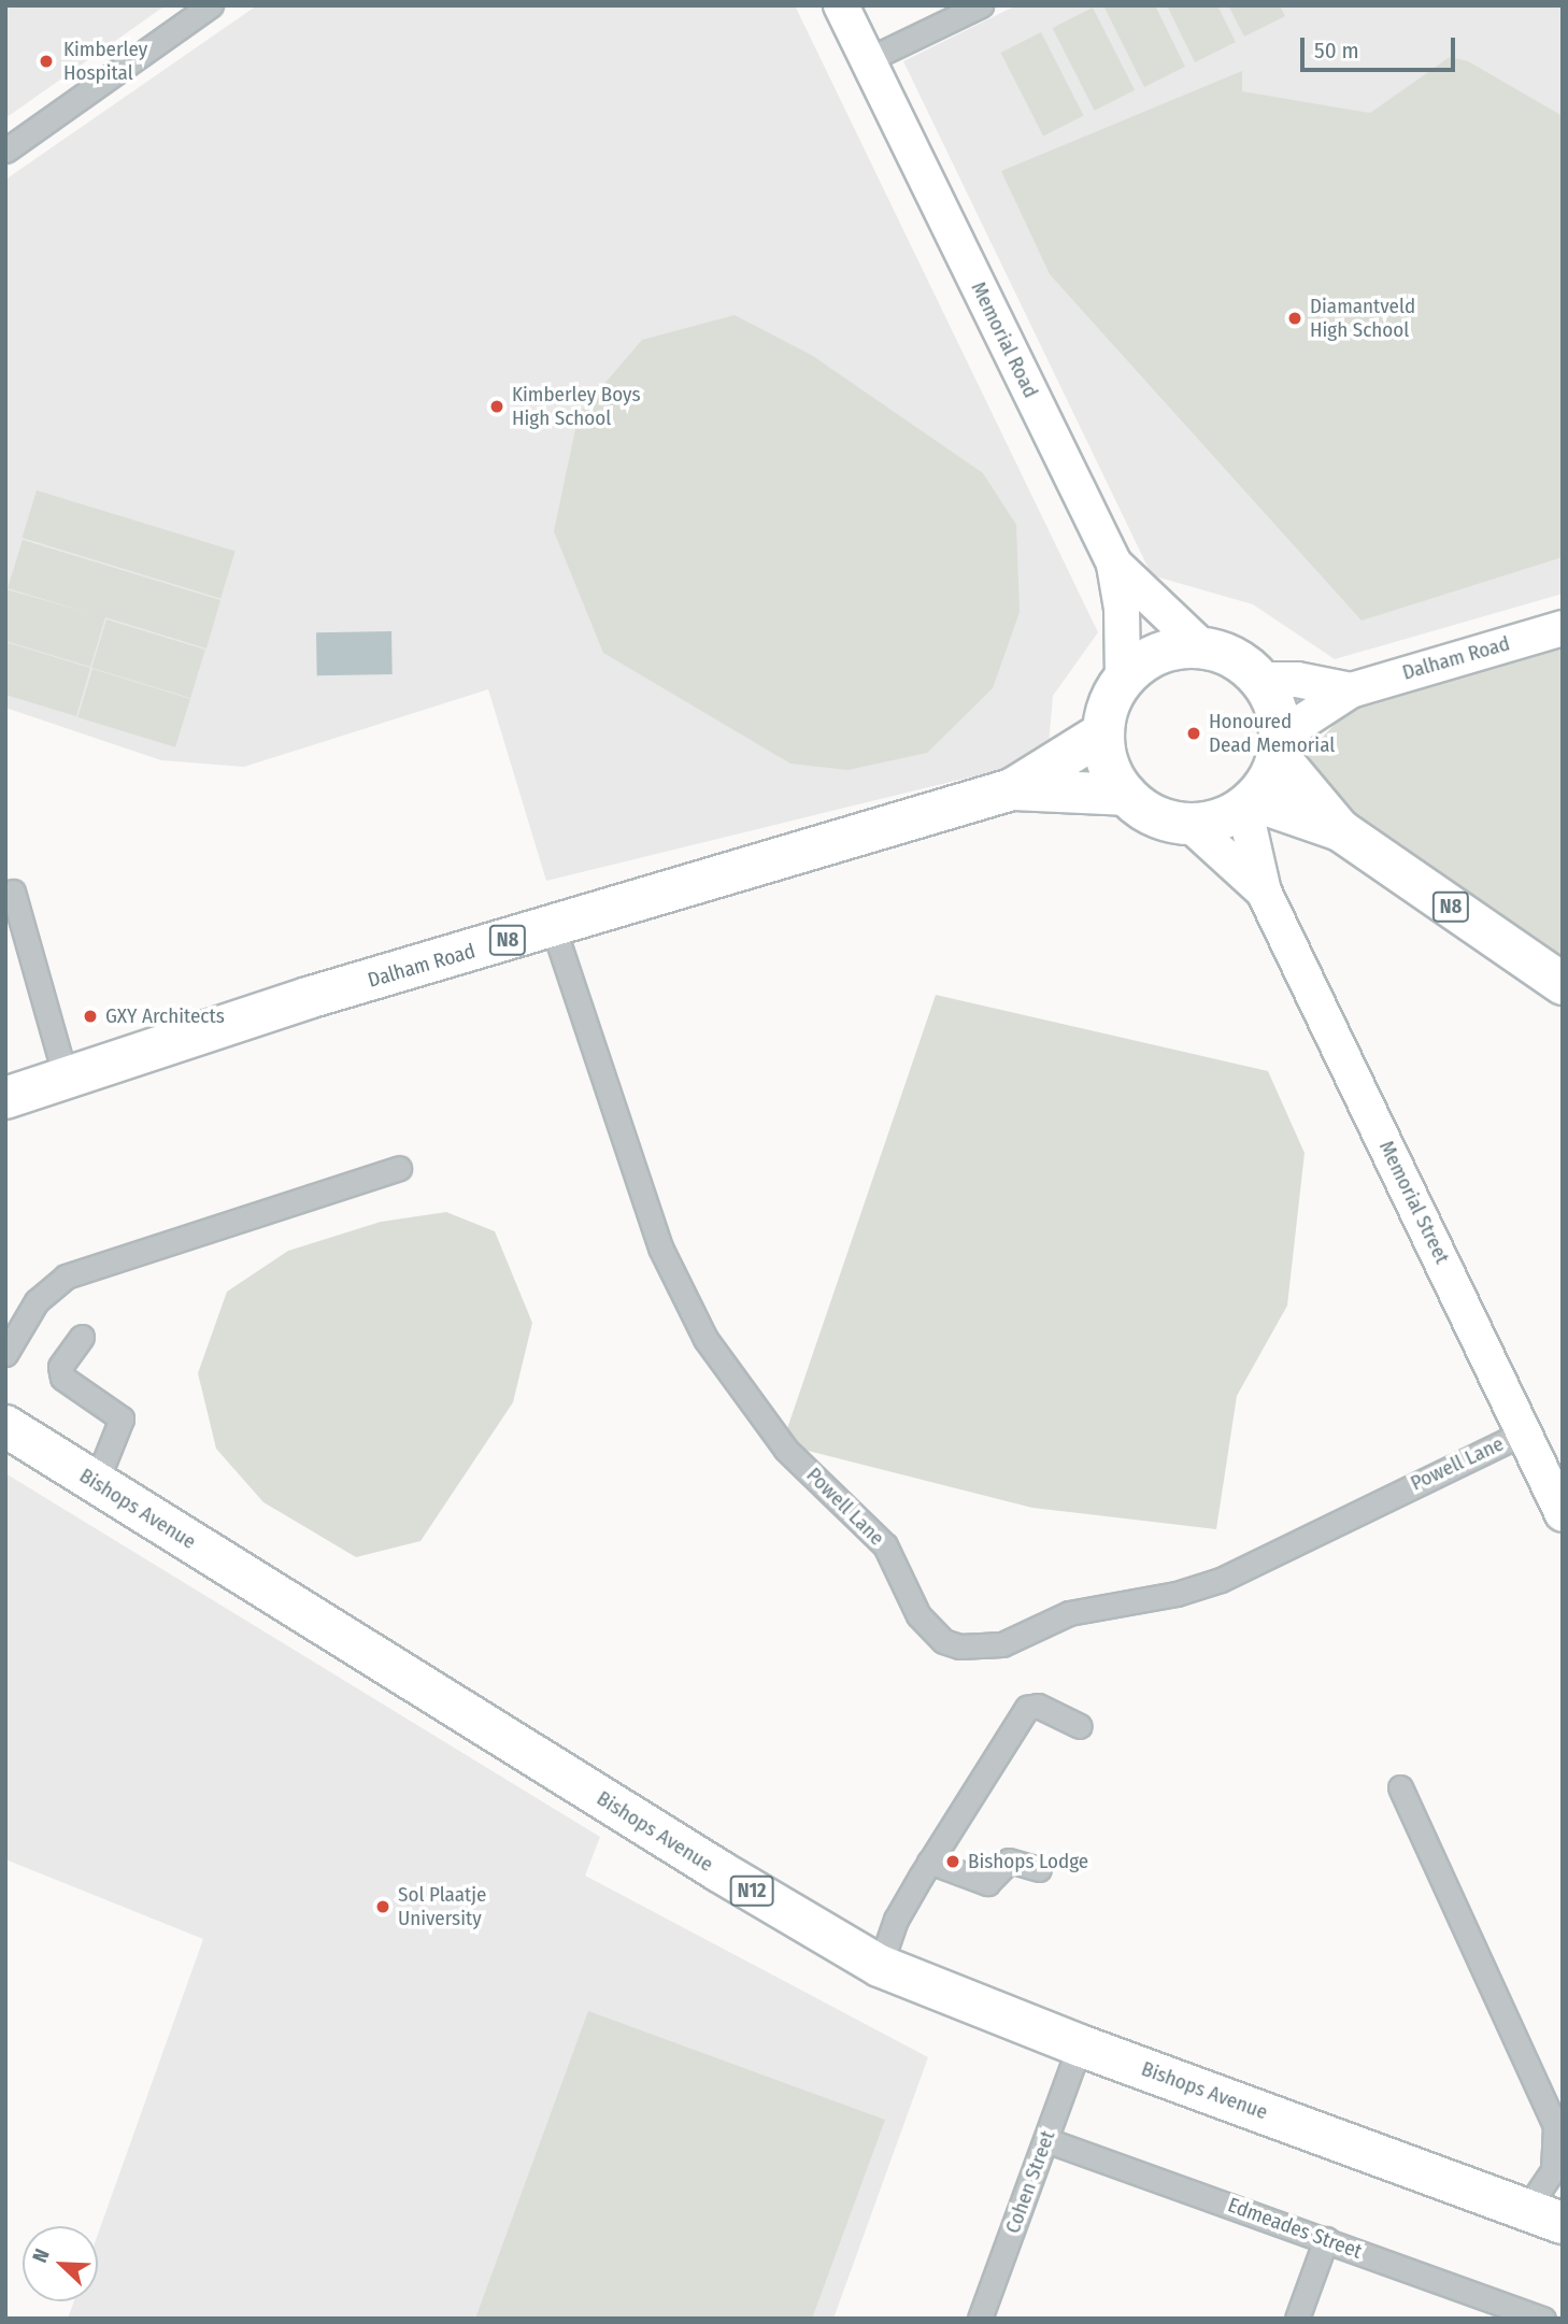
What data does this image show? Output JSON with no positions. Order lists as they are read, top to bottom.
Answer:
{
  "streets": {
    "highway": [
      "Dalham Road",
      "N8",
      "Bishops Avenue",
      "N12"
    ],
    "street": [
      "Memorial Road",
      "Memorial Street",
      "Powell Lane",
      "Cohen Street",
      "Edmeades Street"
    ]
  },
  "crossings": [
    ["Memorial Road", "Dalham Road"],
    ["Memorial Road", "N8"],
    ["Memorial Road", "Memorial Street"],
    ["Dalham Road", "N8"],
    ["Dalham Road", "Memorial Street"],
    ["Dalham Road", "Powell Lane"],
    ["N8", "Memorial Street"],
    ["Memorial Street", "Powell Lane"],
    ["Bishops Avenue", "Cohen Street"],
    ["Cohen Street", "Edmeades Street"]
  ],
  "places": [
    "Kimberley Hospital",
    "Diamantveld High School",
    "Kimberley Boys High School",
    "Honoured Dead Memorial",
    "GXY Architects",
    "Bishops Lodge",
    "Sol Plaatje University"
  ],
  "scale_bar": "50 m",
  "north": "top left"
}
